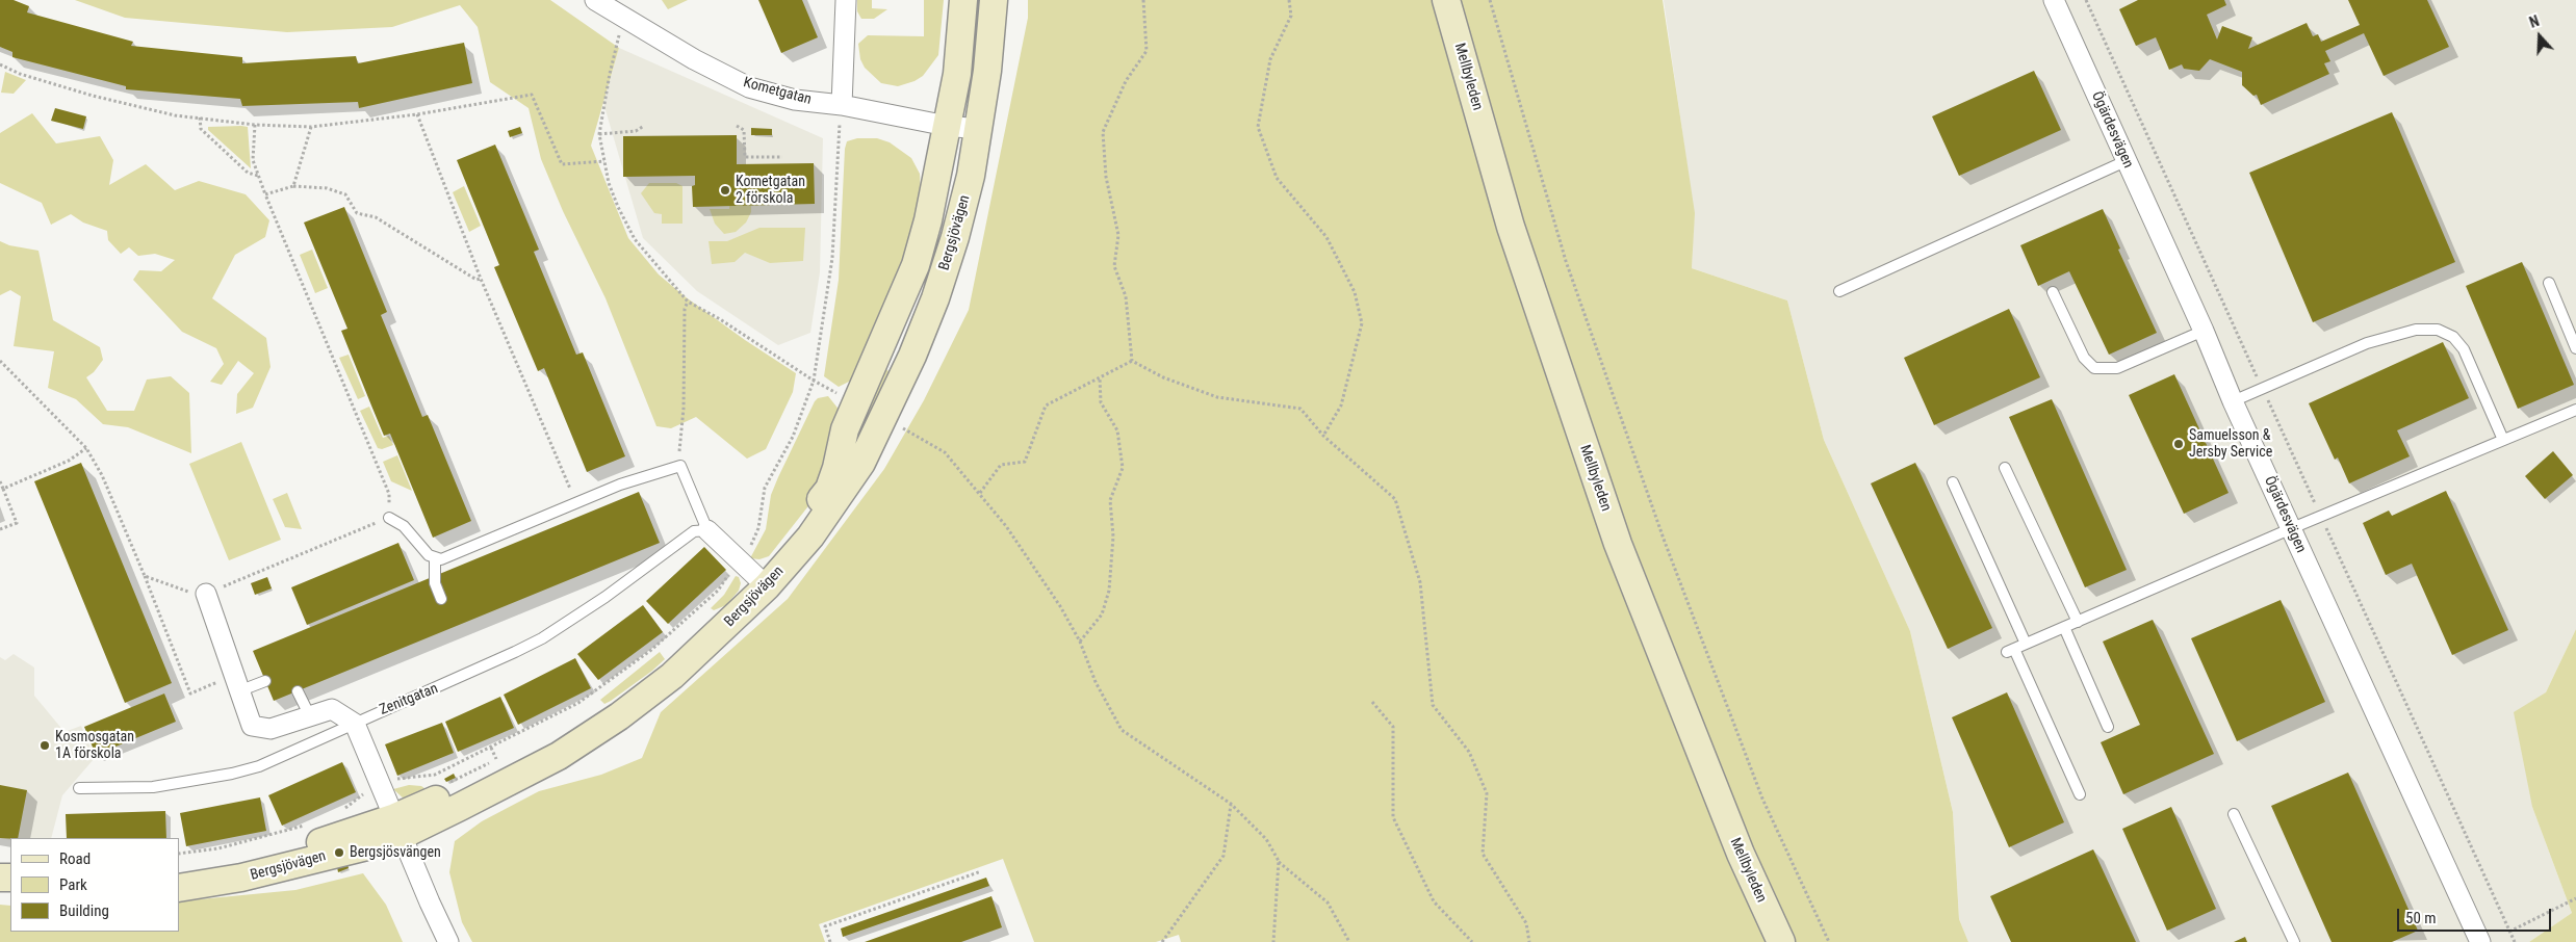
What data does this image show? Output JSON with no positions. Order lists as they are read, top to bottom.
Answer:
{
  "streets": {
    "street": [
      "Mellbyleden",
      "Kometgatan",
      "Ögärdesvägen",
      "Bergsjövägen"
    ],
    "lane": ["Zenitgatan"]
  },
  "crossings": [
    ["Kometgatan", "Bergsjövägen"]
  ],
  "places": [
    "Kometgatan 2 förskola",
    "Samuelsson & Jersby Service",
    "Kosmosgatan 1A förskola",
    "Bergsjösvängen"
  ],
  "legend": ["Road", "Park", "Building"],
  "scale_bar": "50 m",
  "north": "top"
}
